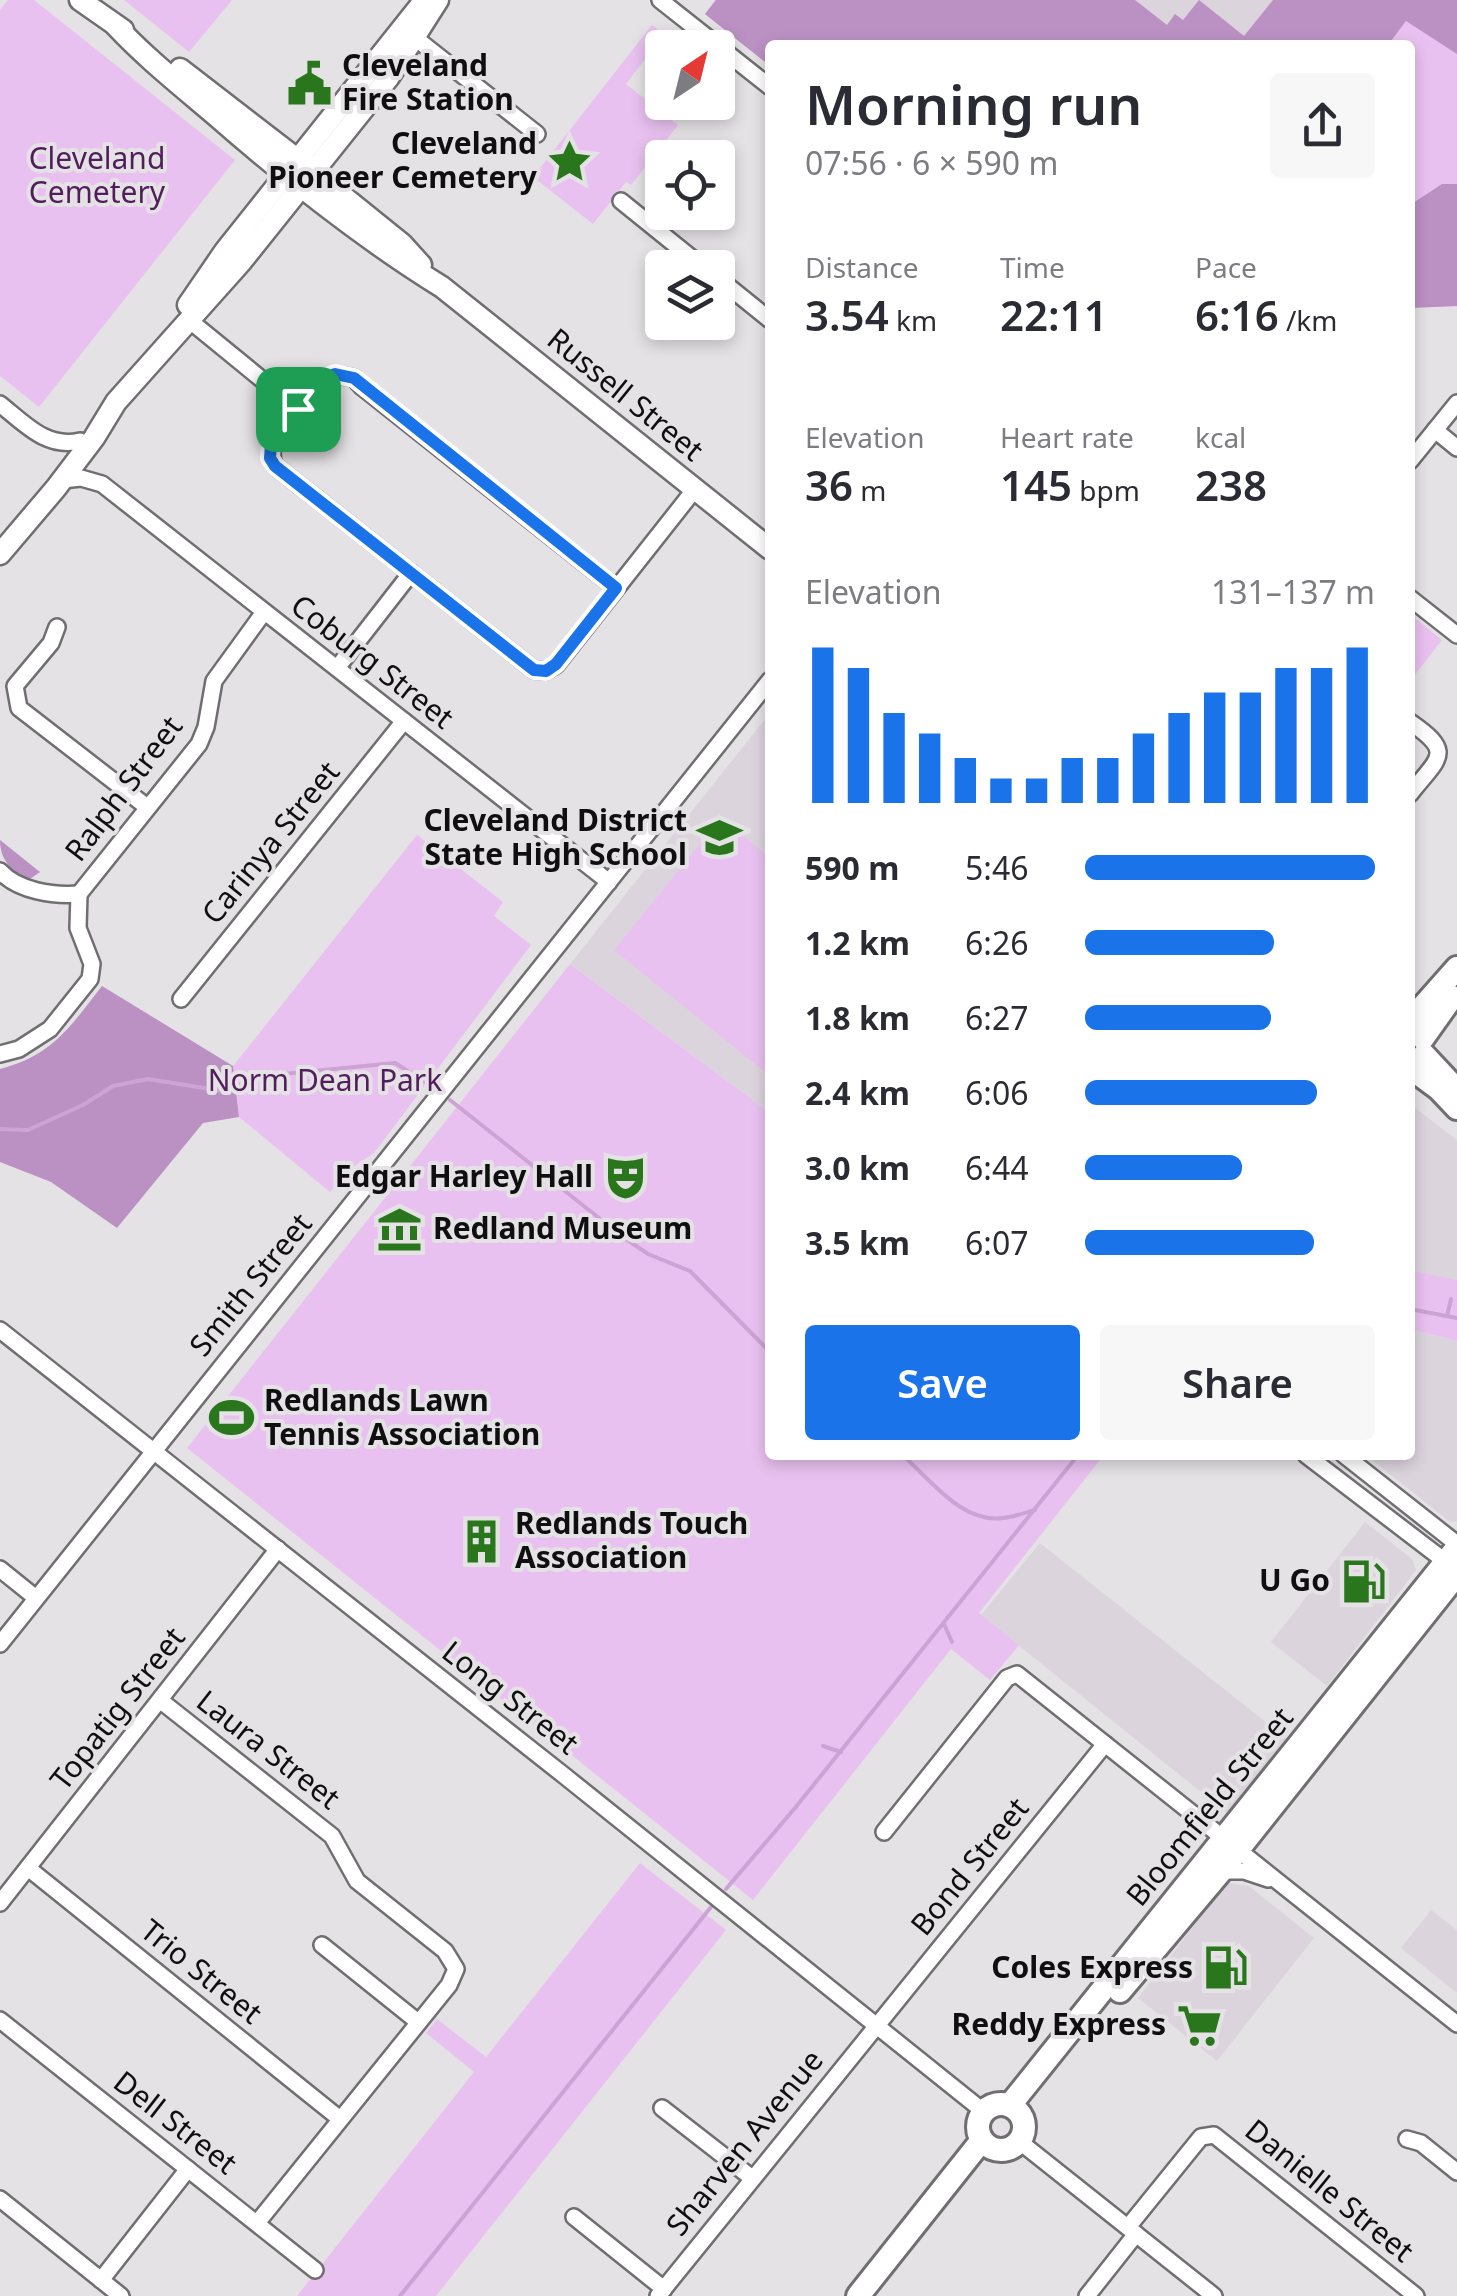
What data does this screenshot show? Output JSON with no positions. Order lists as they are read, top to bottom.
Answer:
{
  "streets": {
    "highway": ["Bloomfield Street"],
    "main road": ["Russell Street"],
    "street": [
      "Coburg Street",
      "Ralph Street",
      "Carinya Street",
      "Smith Street",
      "Long Street",
      "Topatig Street",
      "Laura Street",
      "Bond Street",
      "Trio Street",
      "Dell Street",
      "Sharven Avenue",
      "Danielle Street"
    ]
  },
  "crossings": [
    ["Coburg Street", "Ralph Street"],
    ["Coburg Street", "Carinya Street"],
    ["Coburg Street", "Smith Street"],
    ["Smith Street", "Long Street"],
    ["Long Street", "Topatig Street"],
    ["Long Street", "Bloomfield Street"],
    ["Long Street", "Bond Street"],
    ["Long Street", "Sharven Avenue"],
    ["Topatig Street", "Laura Street"],
    ["Topatig Street", "Trio Street"],
    ["Laura Street", "Trio Street"],
    ["Laura Street", "Dell Street"],
    ["Bond Street", "Sharven Avenue"]
  ],
  "parks": ["Cleveland Cemetery", "Norm Dean Park"],
  "places": {
    "public building": ["Cleveland Fire Station"],
    "place": ["Cleveland Pioneer Cemetery"],
    "school or university": ["Cleveland District State High School"],
    "theatre": ["Edgar Harley Hall"],
    "museum": ["Redland Museum"],
    "sports": ["Redlands Lawn Tennis Association"],
    "building": ["Redlands Touch Association"],
    "fuel station": ["U Go", "Coles Express"],
    "supermarket": ["Reddy Express"]
  },
  "north": "top right",
  "page": {
    "heading": ["Morning run", "07:56 · 6 × 590 m"],
    "stats": [
      ["Distance", "3.54 km"],
      ["Time", "22:11"],
      ["Pace", "6:16 /km"],
      ["Elevation", "36 m"],
      ["Heart rate", "145 bpm"],
      ["kcal", "238"]
    ],
    "chart": ["Elevation", "131–137 m"],
    "list": [
      {
        "name": "590 m",
        "note": "5:46"
      },
      {
        "name": "1.2 km",
        "note": "6:26"
      },
      {
        "name": "1.8 km",
        "note": "6:27"
      },
      {
        "name": "2.4 km",
        "note": "6:06"
      },
      {
        "name": "3.0 km",
        "note": "6:44"
      },
      {
        "name": "3.5 km",
        "note": "6:07"
      }
    ],
    "buttons": ["Save", "Share"]
  }
}
